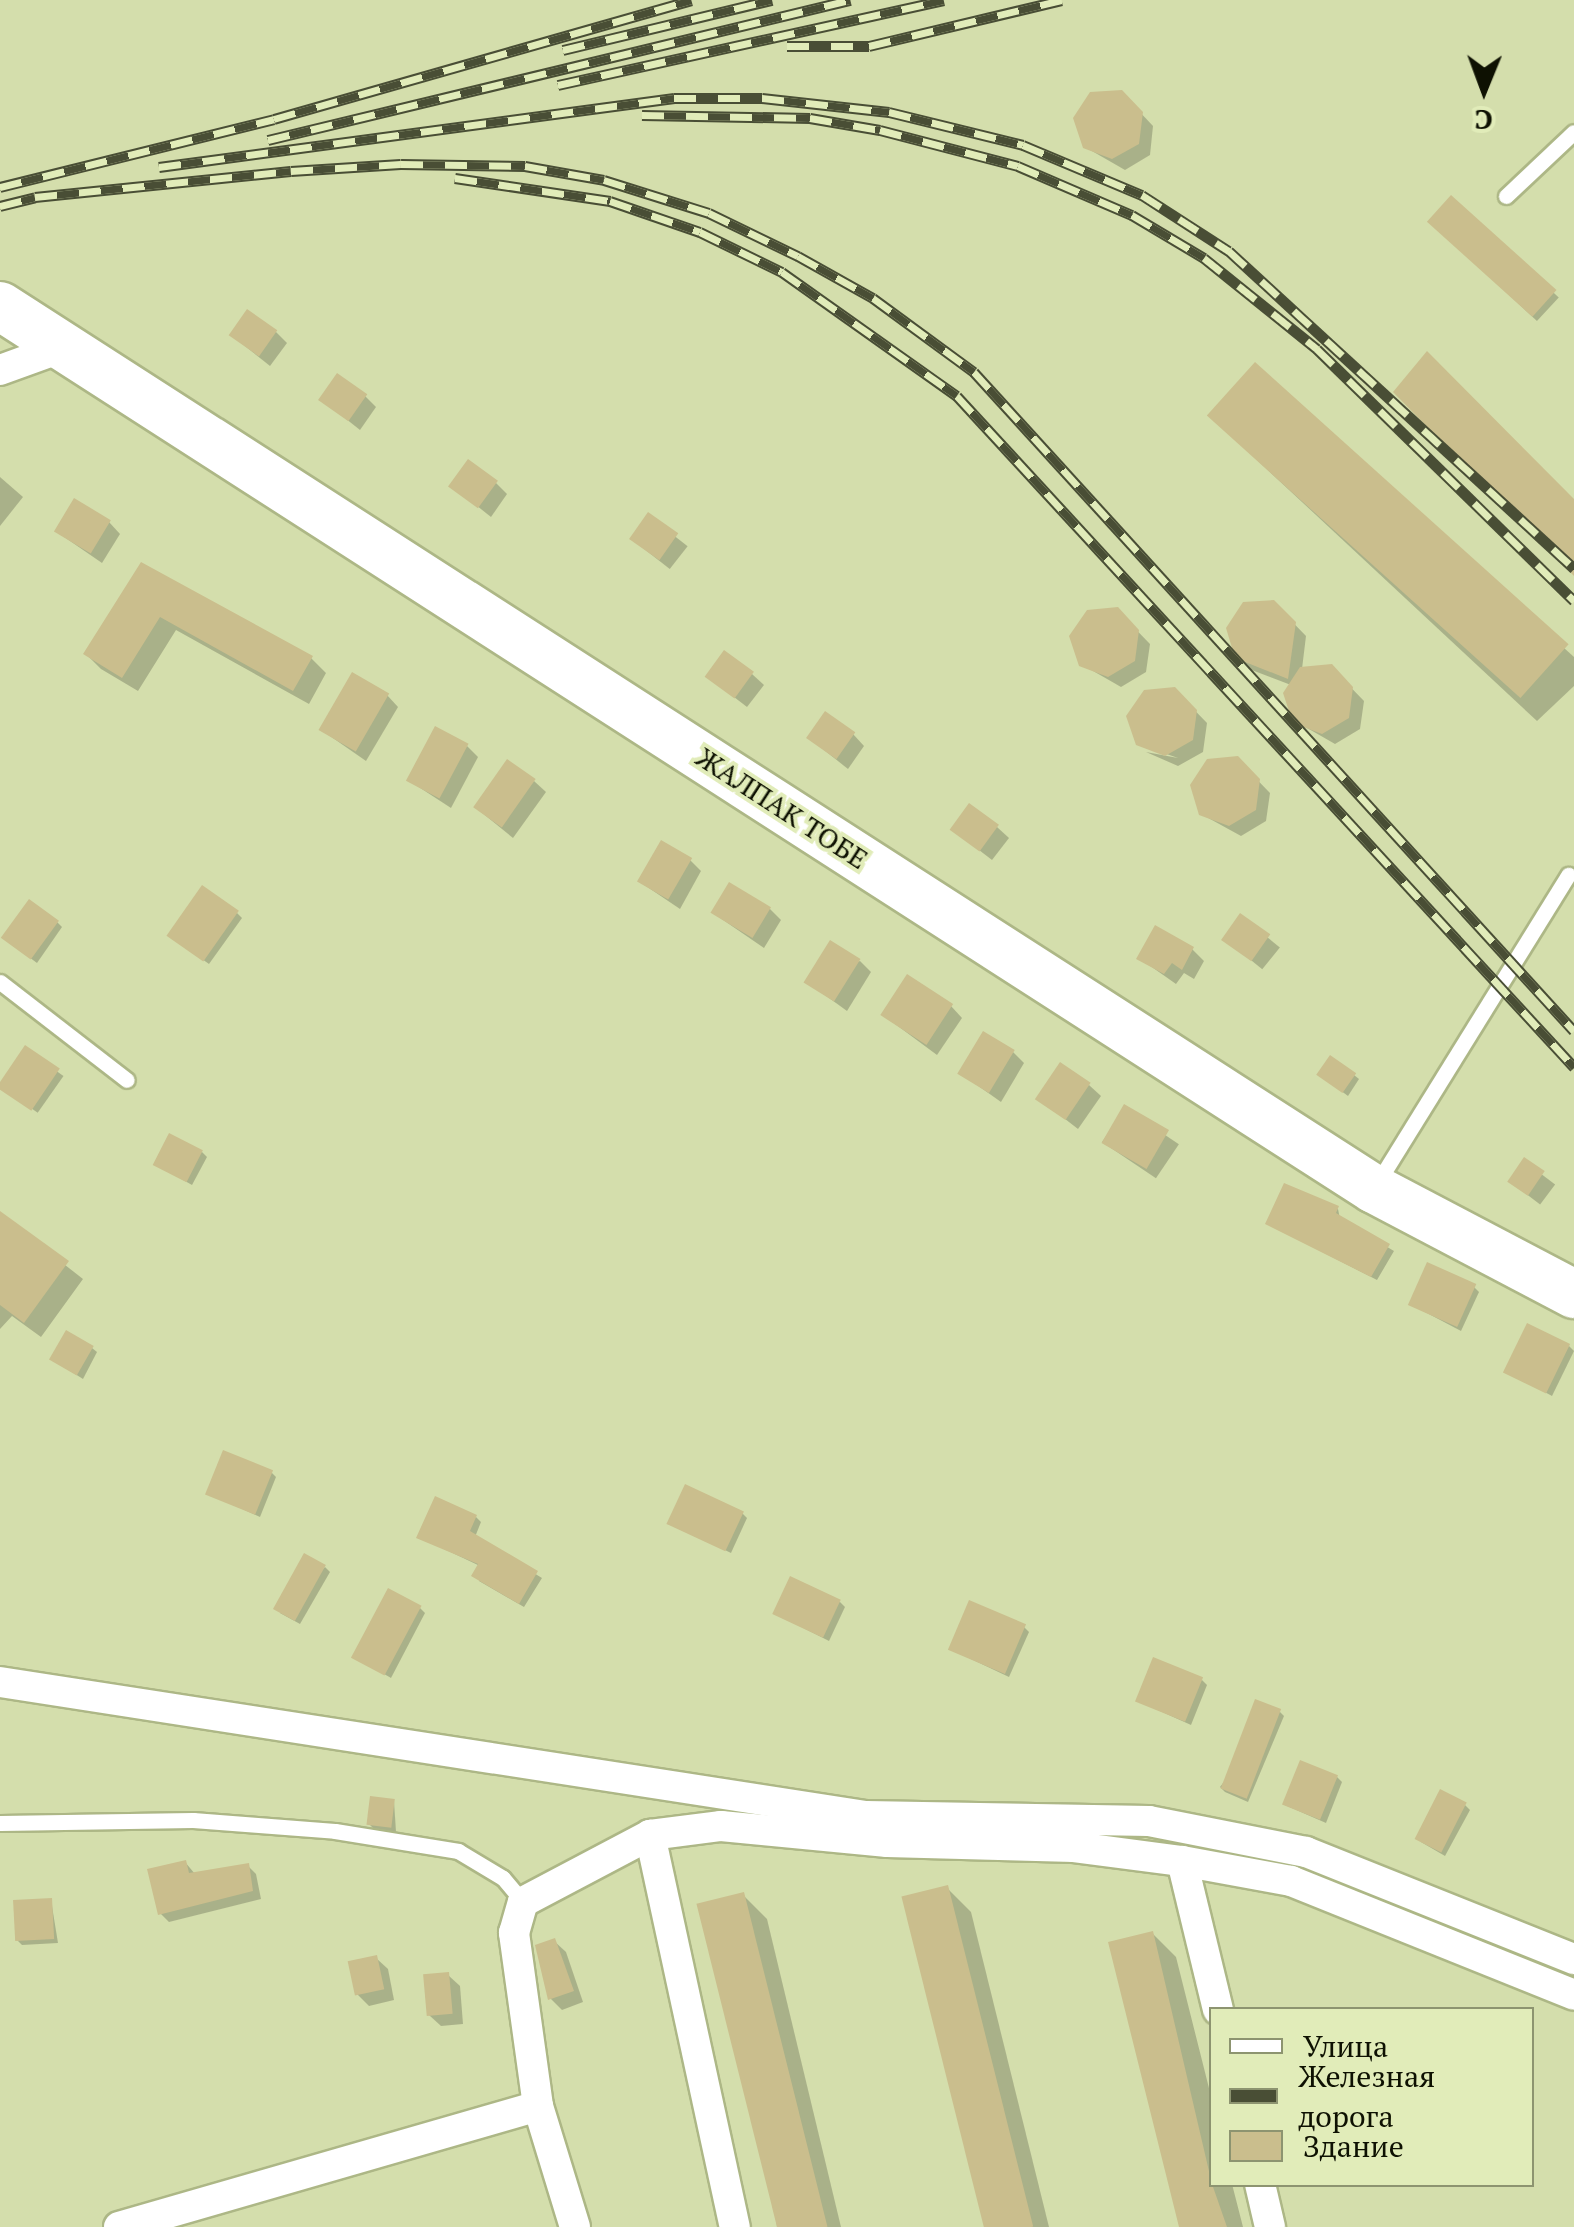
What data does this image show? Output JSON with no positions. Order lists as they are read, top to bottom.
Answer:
{
  "streets": {
    "main road": ["ЖАЛПАК ТОБЕ"]
  },
  "legend": ["Улица", "Железная дорога", "Здание"],
  "north": "bottom"
}
